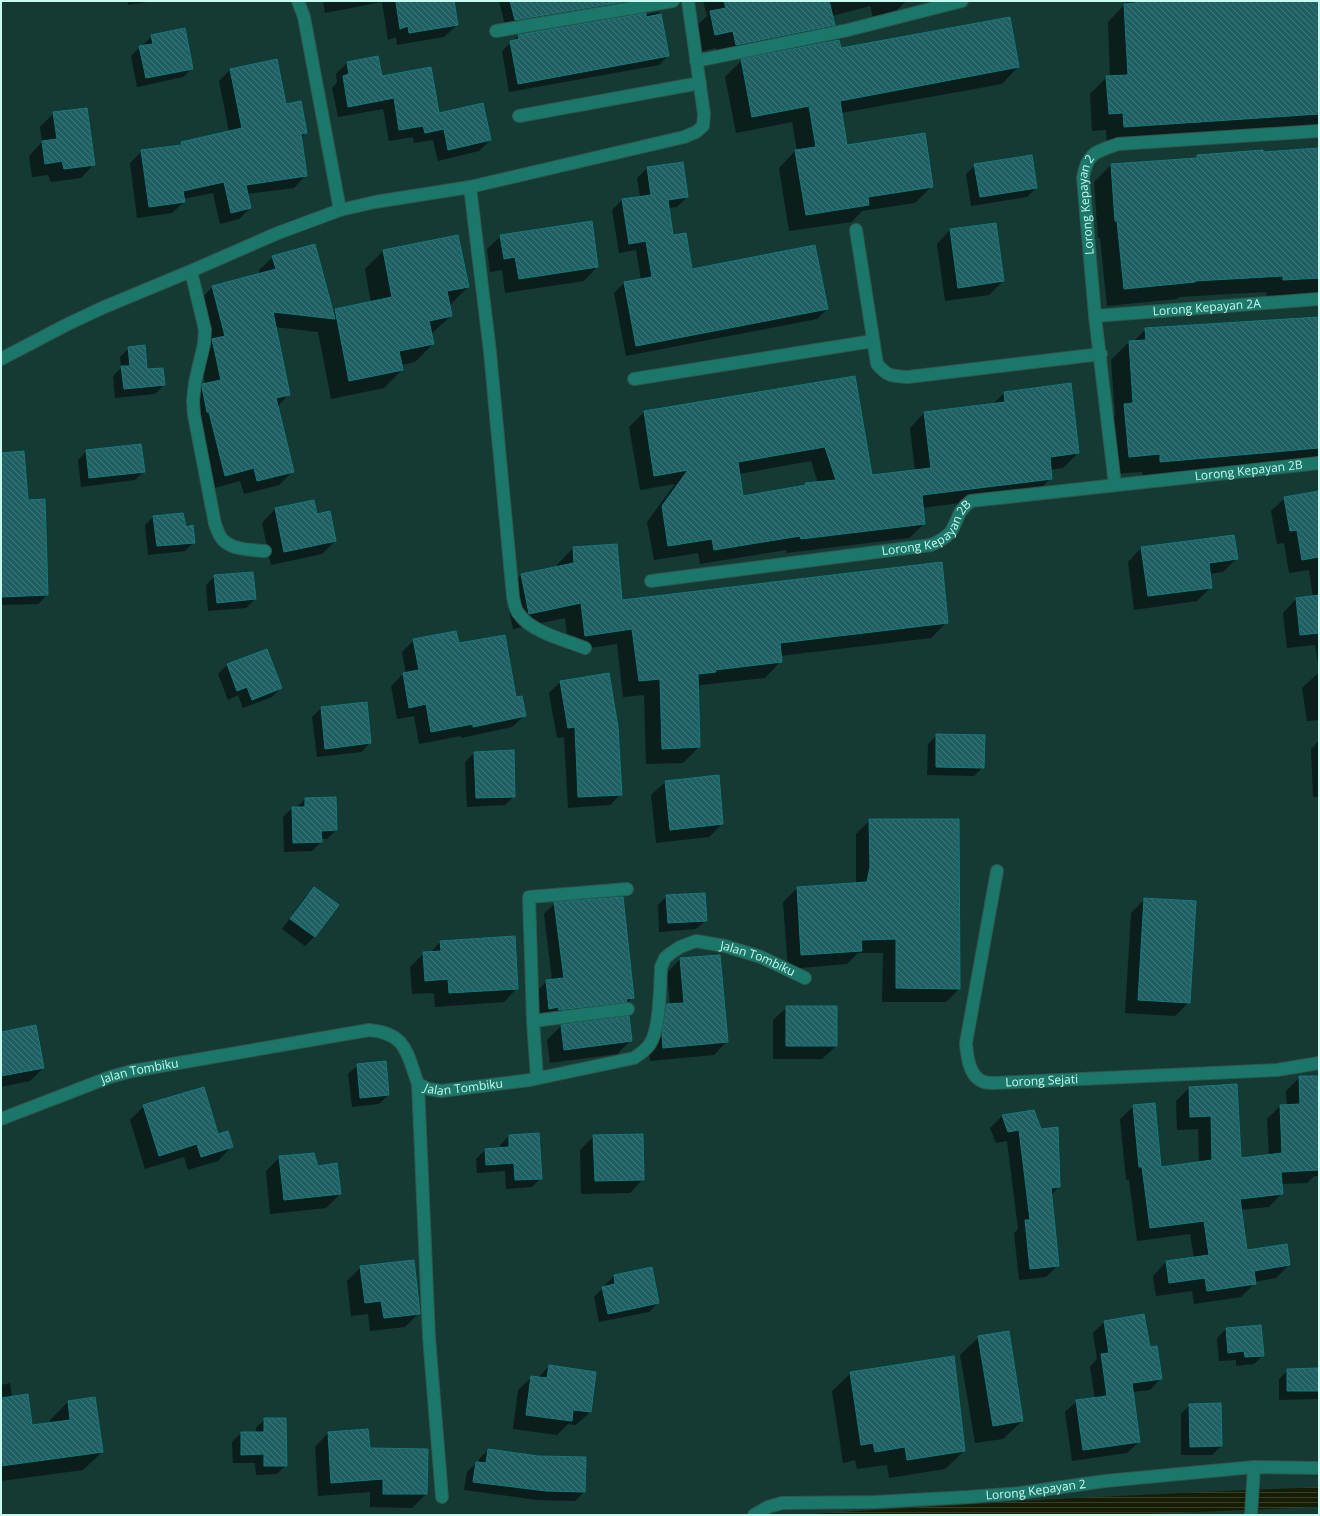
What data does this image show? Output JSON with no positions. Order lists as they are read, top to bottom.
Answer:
{
  "streets": {
    "street": [
      "Lorong Kepayan 2",
      "Lorong Kepayan 2A",
      "Lorong Kepayan 2B",
      "Jalan Tombiku",
      "Lorong Sejati"
    ]
  },
  "crossings": [
    ["Lorong Kepayan 2", "Lorong Kepayan 2A"],
    ["Lorong Kepayan 2", "Lorong Kepayan 2B"]
  ]
}
